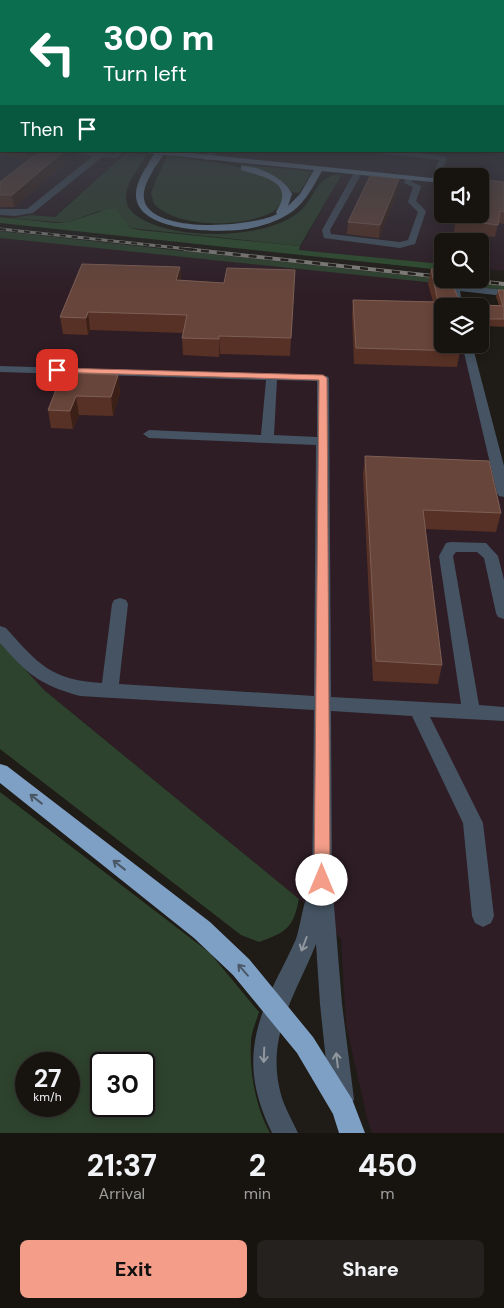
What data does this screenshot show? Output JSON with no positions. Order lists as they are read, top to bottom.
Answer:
{
  "page": {
    "turn": ["300 m", "Turn left"],
    "then": "Then",
    "speed": "27 km/h",
    "limit": "30",
    "eta": [
      "21:37",
      "Arrival",
      "2",
      "min",
      "450",
      "m"
    ],
    "buttons": ["Exit", "Share"]
  }
}
